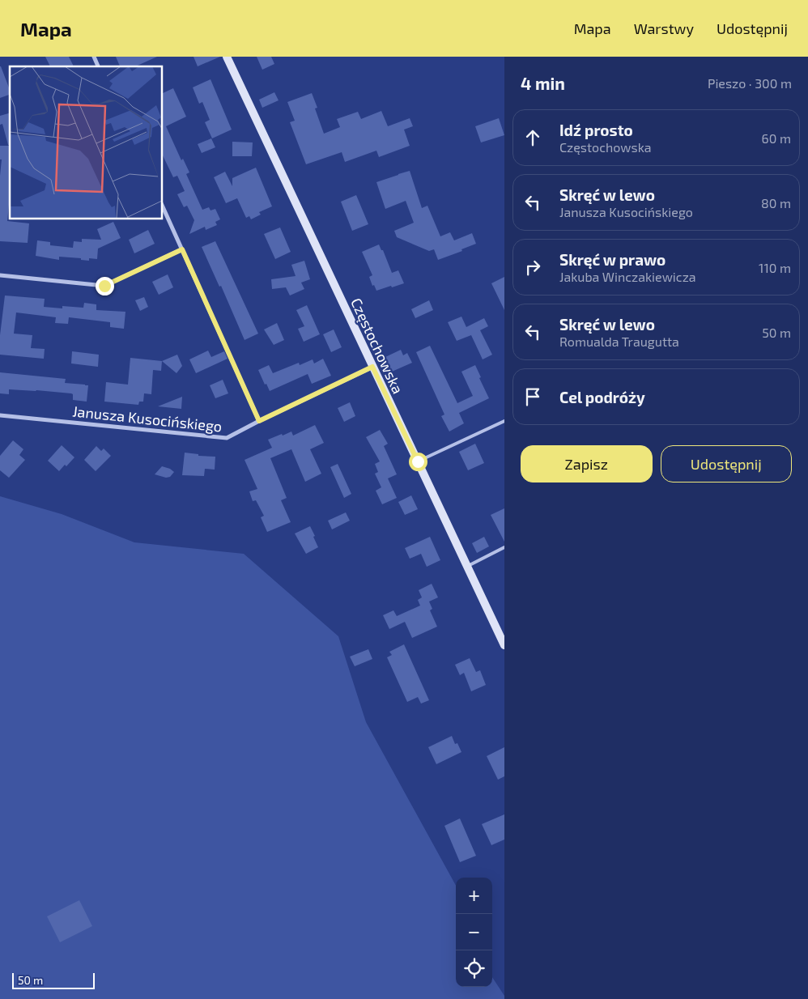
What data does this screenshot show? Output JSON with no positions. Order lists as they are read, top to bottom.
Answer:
{
  "streets": {
    "main road": ["Częstochowska"],
    "street": ["Janusza Kusocińskiego"]
  },
  "crossings": [
    ["Częstochowska", "Janusza Kusocińskiego"]
  ],
  "scale_bar": "50 m",
  "page": {
    "header": "Mapa",
    "nav": ["Mapa", "Warstwy", "Udostępnij"],
    "heading": ["4 min", "Pieszo · 300 m"],
    "list": [
      ["Idź prosto", "Częstochowska", "60 m"],
      ["Skręć w lewo", "Janusza Kusocińskiego", "80 m"],
      ["Skręć w prawo", "Jakuba Winczakiewicza", "110 m"],
      ["Skręć w lewo", "Romualda Traugutta", "50 m"],
      "Cel podróży"
    ],
    "buttons": ["Zapisz", "Udostępnij"],
    "map_buttons": ["+", "−"],
    "scale": "50 m"
  }
}
